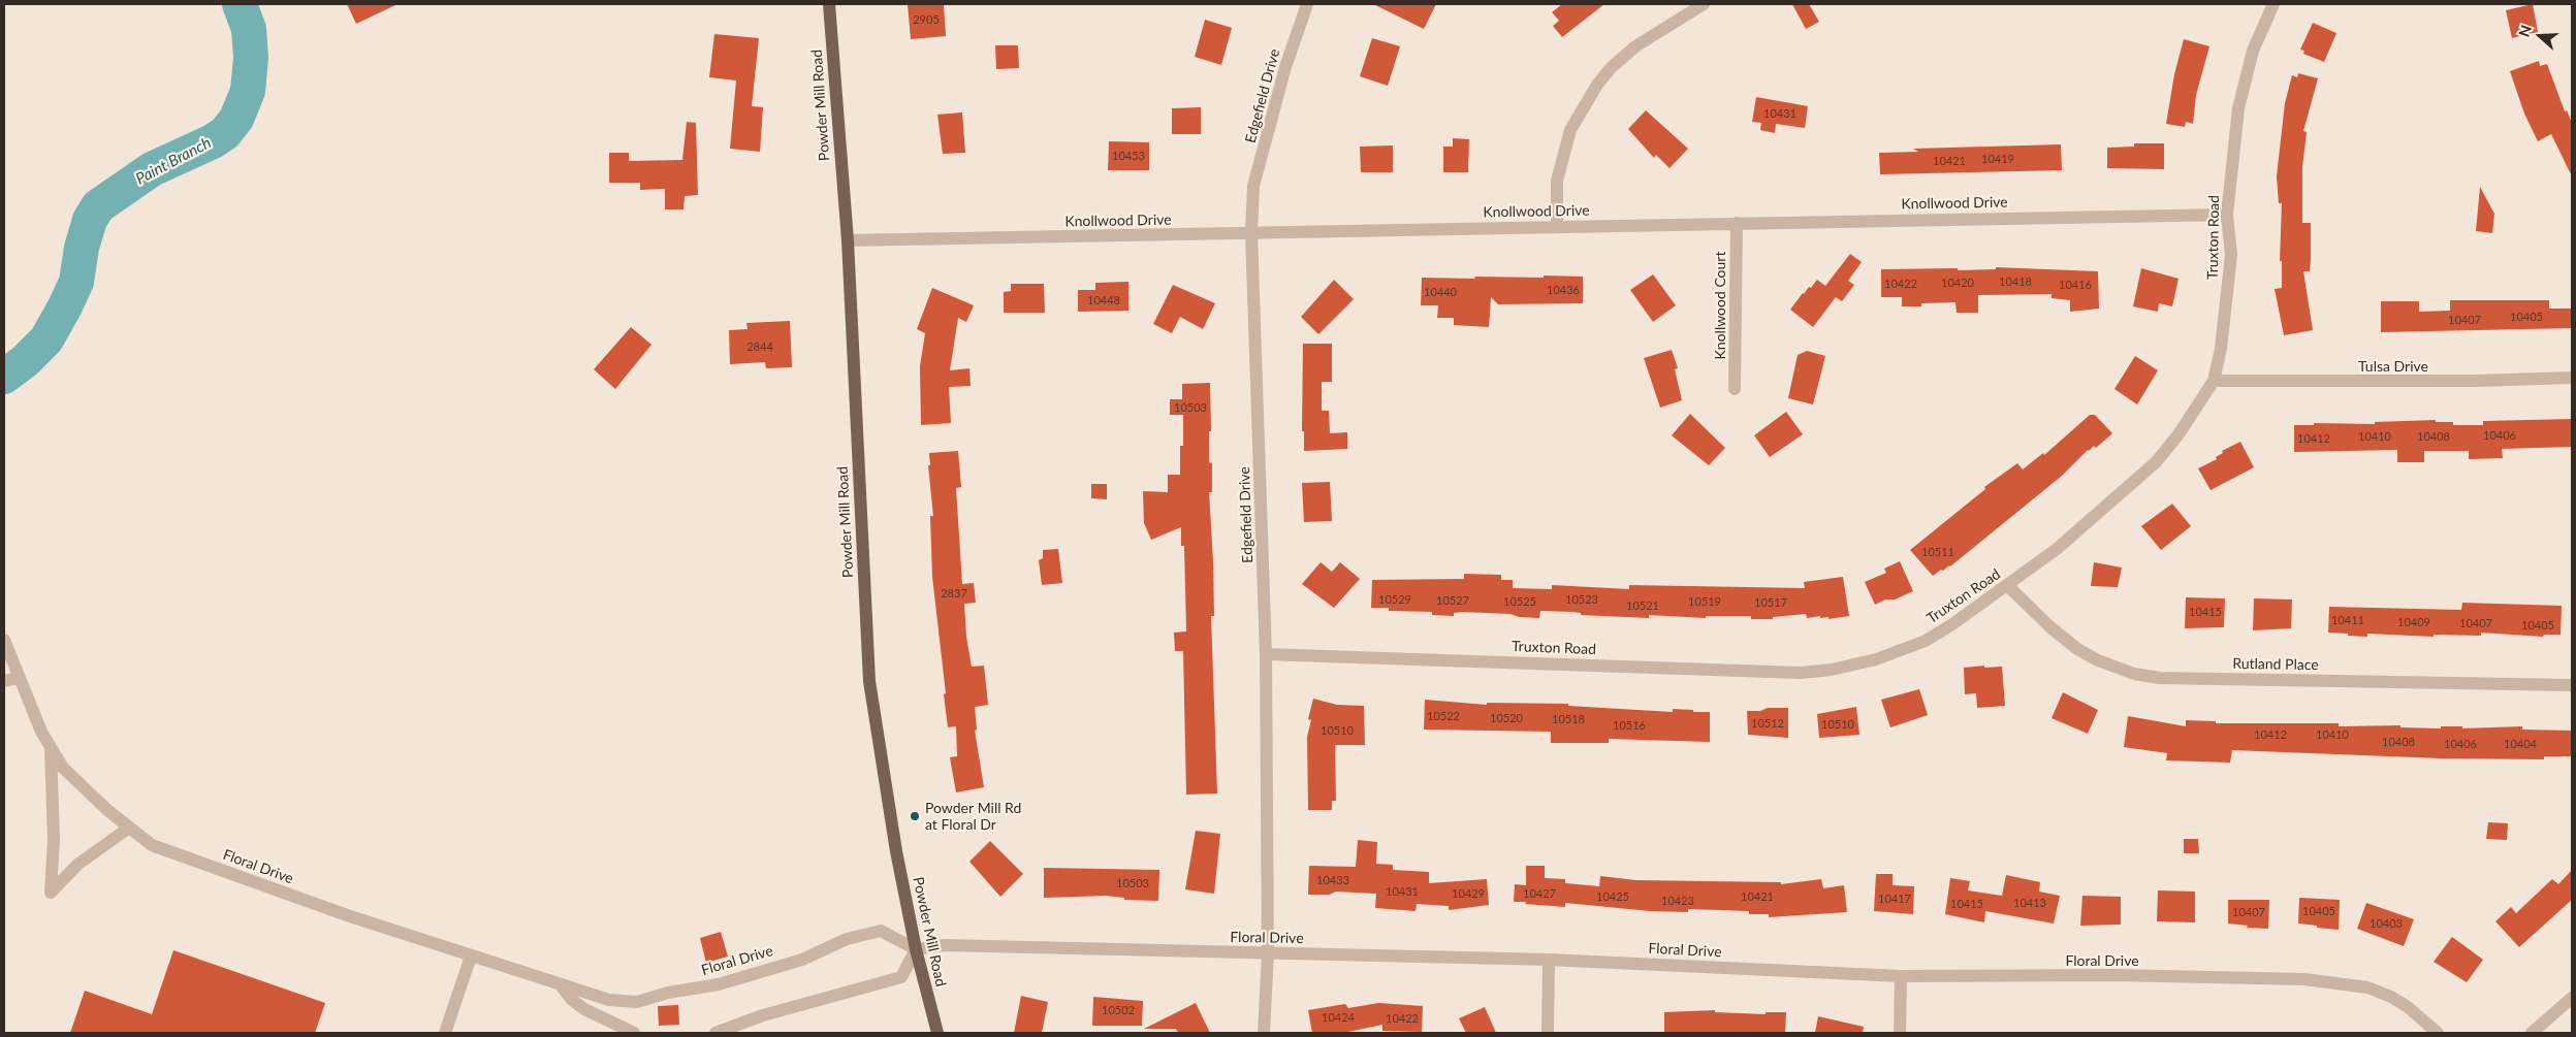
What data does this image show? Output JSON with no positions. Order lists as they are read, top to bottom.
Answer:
{
  "streets": {
    "main road": ["Powder Mill Road"],
    "street": [
      "Edgefield Drive",
      "Knollwood Drive",
      "Truxton Road",
      "Knollwood Court",
      "Tulsa Drive",
      "Rutland Place",
      "Floral Drive"
    ]
  },
  "crossings": [
    ["Edgefield Drive", "Knollwood Drive"],
    ["Edgefield Drive", "Truxton Road"],
    ["Edgefield Drive", "Floral Drive"],
    ["Powder Mill Road", "Knollwood Drive"],
    ["Powder Mill Road", "Floral Drive"],
    ["Knollwood Drive", "Truxton Road"],
    ["Knollwood Drive", "Knollwood Court"],
    ["Truxton Road", "Tulsa Drive"],
    ["Truxton Road", "Rutland Place"]
  ],
  "water": ["Paint Branch"],
  "places": ["Powder Mill Rd at Floral Dr"],
  "house_numbers": [
    "2905",
    "10431",
    "10453",
    "10419",
    "10421",
    "10418",
    "10420",
    "10422",
    "10416",
    "10436",
    "10440",
    "10448",
    "10405",
    "10407",
    "2844",
    "10503",
    "10406",
    "10410",
    "10408",
    "10412",
    "10511",
    "2837",
    "10529",
    "10523",
    "10527",
    "10525",
    "10519",
    "10517",
    "10521",
    "10415",
    "10411",
    "10409",
    "10407",
    "10405",
    "10522",
    "10520",
    "10518",
    "10512",
    "10510",
    "10516",
    "10510",
    "10412",
    "10410",
    "10408",
    "10406",
    "10404",
    "10433",
    "10503",
    "10431",
    "10429",
    "10427",
    "10425",
    "10421",
    "10417",
    "10423",
    "10413",
    "10415",
    "10405",
    "10407",
    "10403",
    "10502",
    "10424",
    "10422"
  ],
  "north": "left"
}
